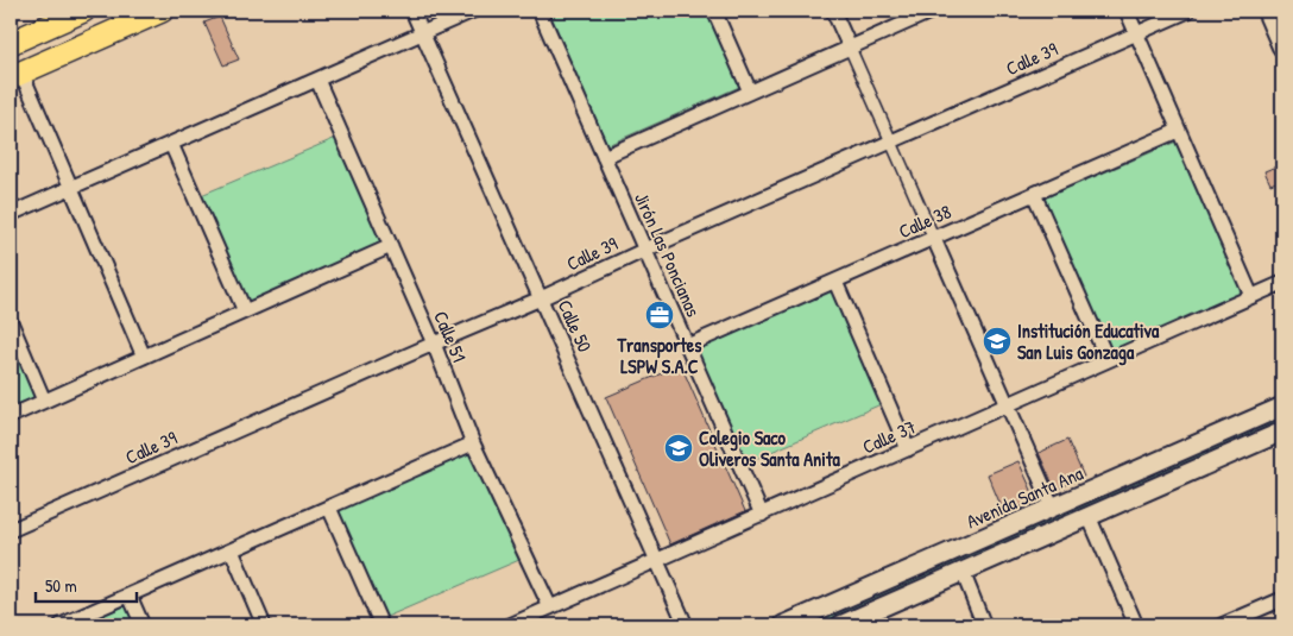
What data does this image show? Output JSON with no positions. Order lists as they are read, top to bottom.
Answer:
{
  "streets": {
    "street": [
      "Calle 39",
      "Calle 38",
      "Jirón Las Poncianas",
      "Calle 50",
      "Calle 51",
      "Calle 37",
      "Avenida Santa Ana"
    ]
  },
  "crossings": [
    ["Calle 39", "Jirón Las Poncianas"],
    ["Calle 39", "Calle 50"],
    ["Calle 39", "Calle 51"],
    ["Calle 38", "Jirón Las Poncianas"],
    ["Jirón Las Poncianas", "Calle 37"],
    ["Calle 50", "Calle 37"],
    ["Calle 51", "Calle 37"]
  ],
  "places": {
    "office": ["Transportes LSPW S.A.C"],
    "school or university": ["Institución Educativa San Luis Gonzaga", "Colegio Saco Oliveros Santa Anita"]
  },
  "scale_bar": "50 m"
}
